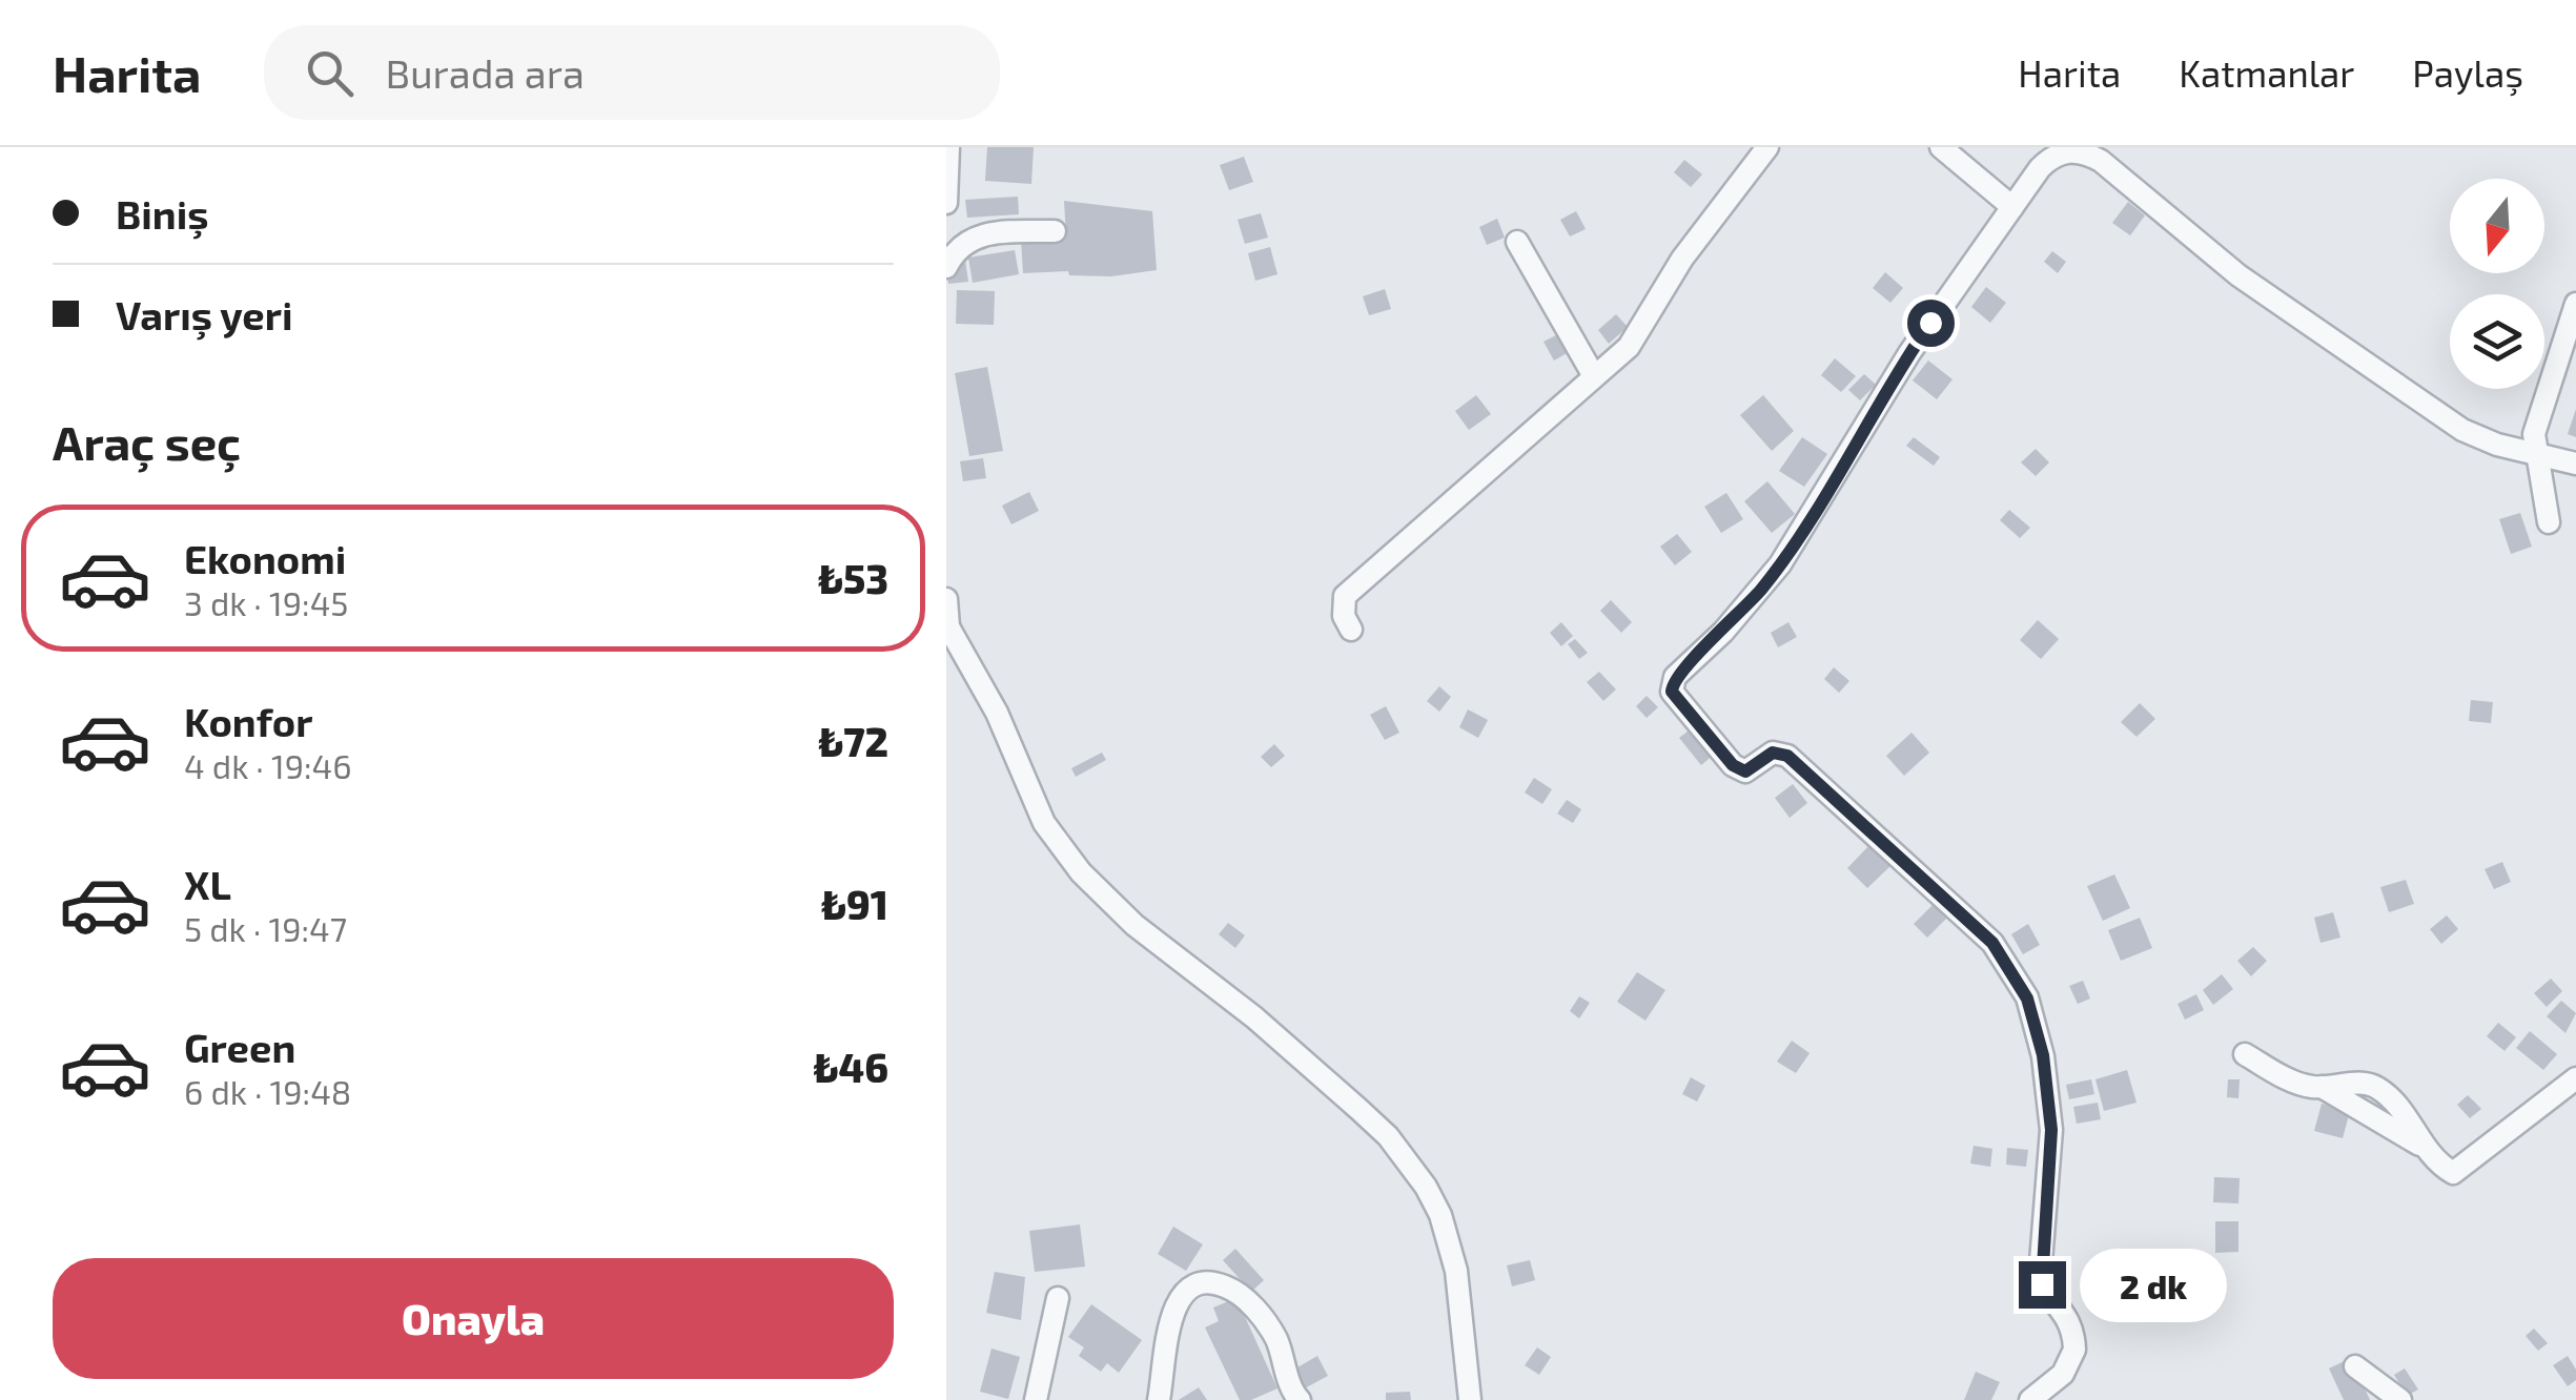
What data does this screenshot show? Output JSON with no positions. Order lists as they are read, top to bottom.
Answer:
{
  "north": "bottom",
  "page": {
    "header": "Harita",
    "search": "Burada ara",
    "nav": ["Harita", "Katmanlar", "Paylaş"],
    "banner": ["Biniş", "Varış yeri"],
    "heading": "Araç seç",
    "list": [
      {
        "name": "Ekonomi",
        "note": "3 dk · 19:45",
        "value": "₺53"
      },
      {
        "name": "Konfor",
        "note": "4 dk · 19:46",
        "value": "₺72"
      },
      {
        "name": "XL",
        "note": "5 dk · 19:47",
        "value": "₺91"
      },
      {
        "name": "Green",
        "note": "6 dk · 19:48",
        "value": "₺46"
      }
    ],
    "buttons": "Onayla",
    "bubble": "2 dk"
  }
}
